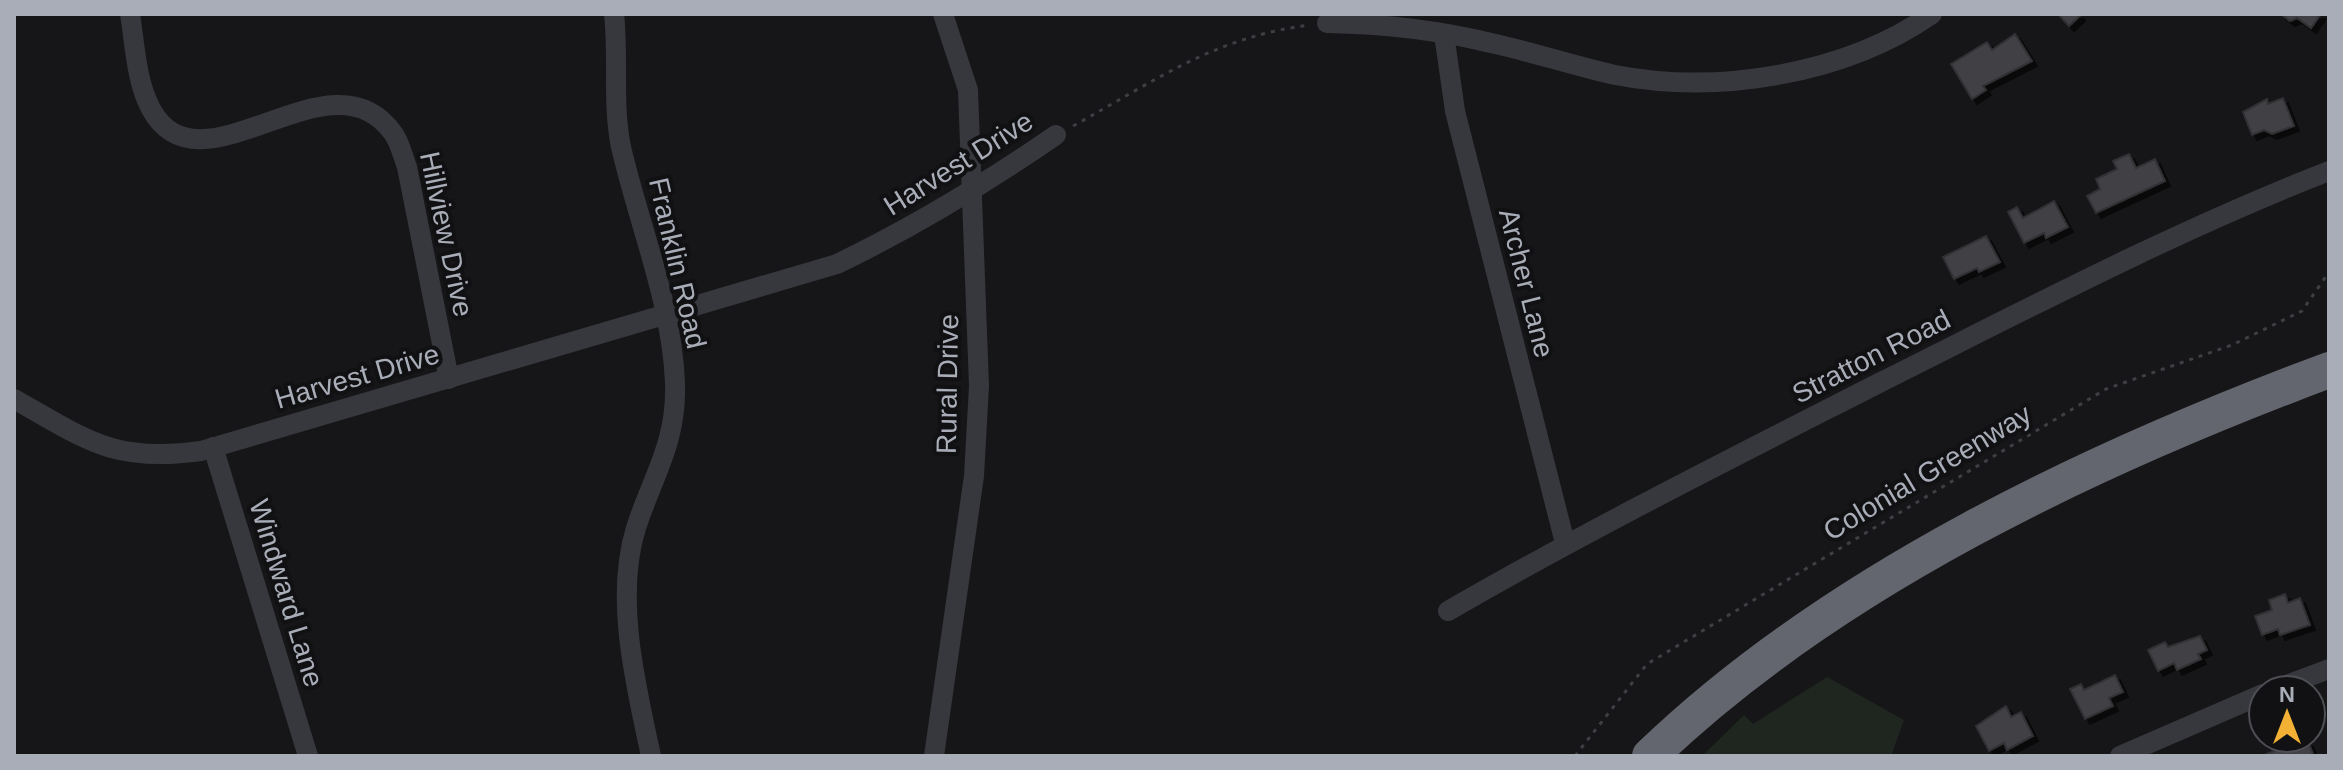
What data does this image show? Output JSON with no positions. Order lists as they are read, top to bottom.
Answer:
{
  "streets": {
    "street": [
      "Harvest Drive",
      "Hillview Drive",
      "Franklin Road",
      "Archer Lane",
      "Stratton Road",
      "Rural Drive",
      "Windward Lane"
    ],
    "path": ["Colonial Greenway"]
  },
  "crossings": [
    ["Harvest Drive", "Hillview Drive"],
    ["Harvest Drive", "Franklin Road"],
    ["Harvest Drive", "Rural Drive"],
    ["Harvest Drive", "Windward Lane"],
    ["Archer Lane", "Stratton Road"]
  ],
  "north": "top"
}
